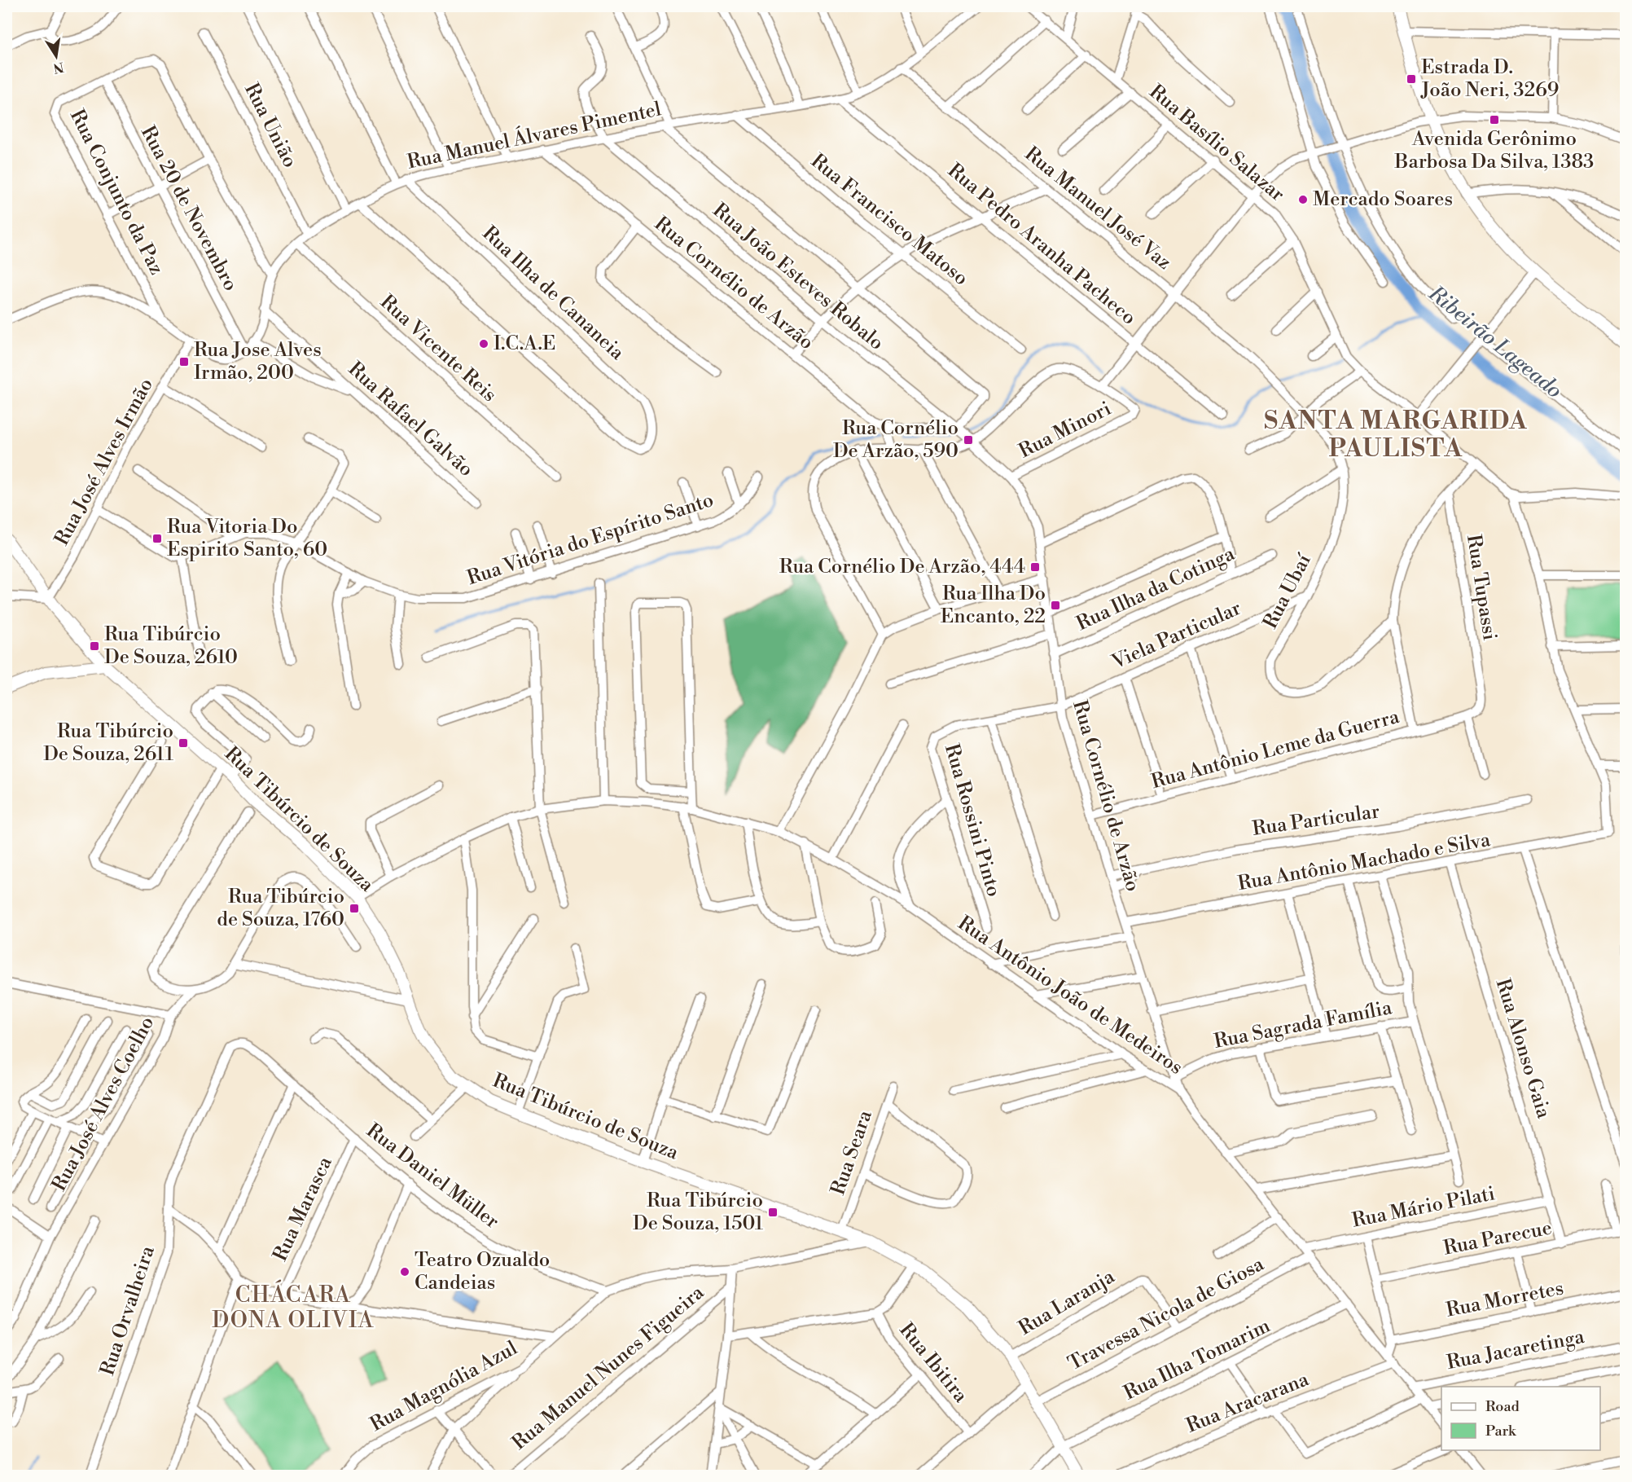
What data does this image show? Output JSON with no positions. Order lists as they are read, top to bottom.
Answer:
{
  "streets": {
    "main road": ["Rua Tibúrcio de Souza"],
    "street": [
      "Rua União",
      "Rua Manuel Álvares Pimentel",
      "Rua Basílio Salazar",
      "Rua Conjunto da Paz",
      "Rua 20 de Novembro",
      "Rua Manuel José Vaz",
      "Rua Francisco Matoso",
      "Rua Pedro Aranha Pacheco",
      "Rua João Esteves Robalo",
      "Rua Cornélio de Arzão",
      "Rua Ilha de Cananeia",
      "Rua Vicente Reis",
      "Rua Rafael Galvão",
      "Rua Minori",
      "Rua José Alves Irmão",
      "Rua Vitória do Espírito Santo",
      "Rua Tupassi",
      "Rua Ilha da Cotinga",
      "Rua Ubaí",
      "Viela Particular",
      "Rua Antônio Leme da Guerra",
      "Rua Rossini Pinto",
      "Rua Particular",
      "Rua Antônio Machado e Silva",
      "Rua Antônio João de Medeiros",
      "Rua Sagrada Família",
      "Rua Alonso Gaia",
      "Rua José Alves Coelho",
      "Rua Seara",
      "Rua Daniel Müller",
      "Rua Mário Pilati",
      "Rua Marasca",
      "Rua Parecue",
      "Rua Morretes",
      "Rua Laranja",
      "Rua Orvalheira",
      "Travessa Nicola de Giosa",
      "Rua Jacaretinga",
      "Rua Ilha Tomarim",
      "Rua Ibitira",
      "Rua Manuel Nunes Figueira",
      "Rua Magnólia Azul",
      "Rua Aracarana"
    ]
  },
  "crossings": [
    ["Rua União", "Rua Manuel Álvares Pimentel"],
    ["Rua Manuel Álvares Pimentel", "Rua 20 de Novembro"],
    ["Rua Manuel Álvares Pimentel", "Rua Manuel José Vaz"],
    ["Rua Manuel Álvares Pimentel", "Rua Francisco Matoso"],
    ["Rua Manuel Álvares Pimentel", "Rua Pedro Aranha Pacheco"],
    ["Rua Manuel Álvares Pimentel", "Rua João Esteves Robalo"],
    ["Rua Manuel Álvares Pimentel", "Rua Cornélio de Arzão"],
    ["Rua Manuel Álvares Pimentel", "Rua Ilha de Cananeia"],
    ["Rua Manuel Álvares Pimentel", "Rua Vicente Reis"],
    ["Rua Manuel Álvares Pimentel", "Rua Rafael Galvão"],
    ["Rua Conjunto da Paz", "Rua 20 de Novembro"],
    ["Rua Manuel José Vaz", "Rua Ubaí"],
    ["Rua João Esteves Robalo", "Rua Cornélio de Arzão"],
    ["Rua Cornélio de Arzão", "Rua Minori"],
    ["Rua Cornélio de Arzão", "Rua Ilha da Cotinga"],
    ["Rua Cornélio de Arzão", "Viela Particular"],
    ["Rua Cornélio de Arzão", "Rua Antônio Leme da Guerra"],
    ["Rua Cornélio de Arzão", "Rua Rossini Pinto"],
    ["Rua Cornélio de Arzão", "Rua Particular"],
    ["Rua Cornélio de Arzão", "Rua Antônio Machado e Silva"],
    ["Rua Cornélio de Arzão", "Rua Antônio João de Medeiros"],
    ["Rua Cornélio de Arzão", "Rua Sagrada Família"],
    ["Rua José Alves Irmão", "Rua Tibúrcio de Souza"],
    ["Rua Tupassi", "Rua Antônio Leme da Guerra"],
    ["Rua Ubaí", "Viela Particular"],
    ["Viela Particular", "Rua Rossini Pinto"],
    ["Rua Tibúrcio de Souza", "Rua Antônio João de Medeiros"],
    ["Rua Tibúrcio de Souza", "Rua Seara"],
    ["Rua Tibúrcio de Souza", "Rua Laranja"],
    ["Rua Tibúrcio de Souza", "Travessa Nicola de Giosa"],
    ["Rua Tibúrcio de Souza", "Rua Ilha Tomarim"],
    ["Rua Antônio Machado e Silva", "Rua Alonso Gaia"],
    ["Rua Antônio João de Medeiros", "Rua Mário Pilati"],
    ["Rua Antônio João de Medeiros", "Travessa Nicola de Giosa"],
    ["Rua Antônio João de Medeiros", "Rua Jacaretinga"],
    ["Rua Antônio João de Medeiros", "Rua Ilha Tomarim"],
    ["Rua Antônio João de Medeiros", "Rua Aracarana"],
    ["Rua Alonso Gaia", "Rua Mário Pilati"],
    ["Rua Alonso Gaia", "Rua Parecue"],
    ["Rua Daniel Müller", "Rua Marasca"],
    ["Rua Daniel Müller", "Rua Orvalheira"],
    ["Rua Daniel Müller", "Rua Magnólia Azul"],
    ["Rua Laranja", "Travessa Nicola de Giosa"]
  ],
  "districts": ["SANTA MARGARIDA PAULISTA", "CHÁCARA DONA OLIVIA"],
  "water": ["Ribeirão Lageado"],
  "places": {
    "transit": [
      "Estrada D. João Neri, 3269",
      "Avenida Gerônimo Barbosa Da Silva, 1383",
      "Rua Jose Alves Irmão, 200",
      "Rua Cornélio De Arzão, 590",
      "Rua Vitoria Do Espirito Santo, 60",
      "Rua Cornélio De Arzão, 444",
      "Rua Ilha Do Encanto, 22",
      "Rua Tibúrcio De Souza, 2610",
      "Rua Tibúrcio De Souza, 2611",
      "Rua Tibúrcio de Souza, 1760",
      "Rua Tibúrcio De Souza, 1501"
    ],
    "other": ["Mercado Soares", "I.C.A.E", "Teatro Ozualdo Candeias"]
  },
  "legend": ["Road", "Park"],
  "north": "bottom"
}
